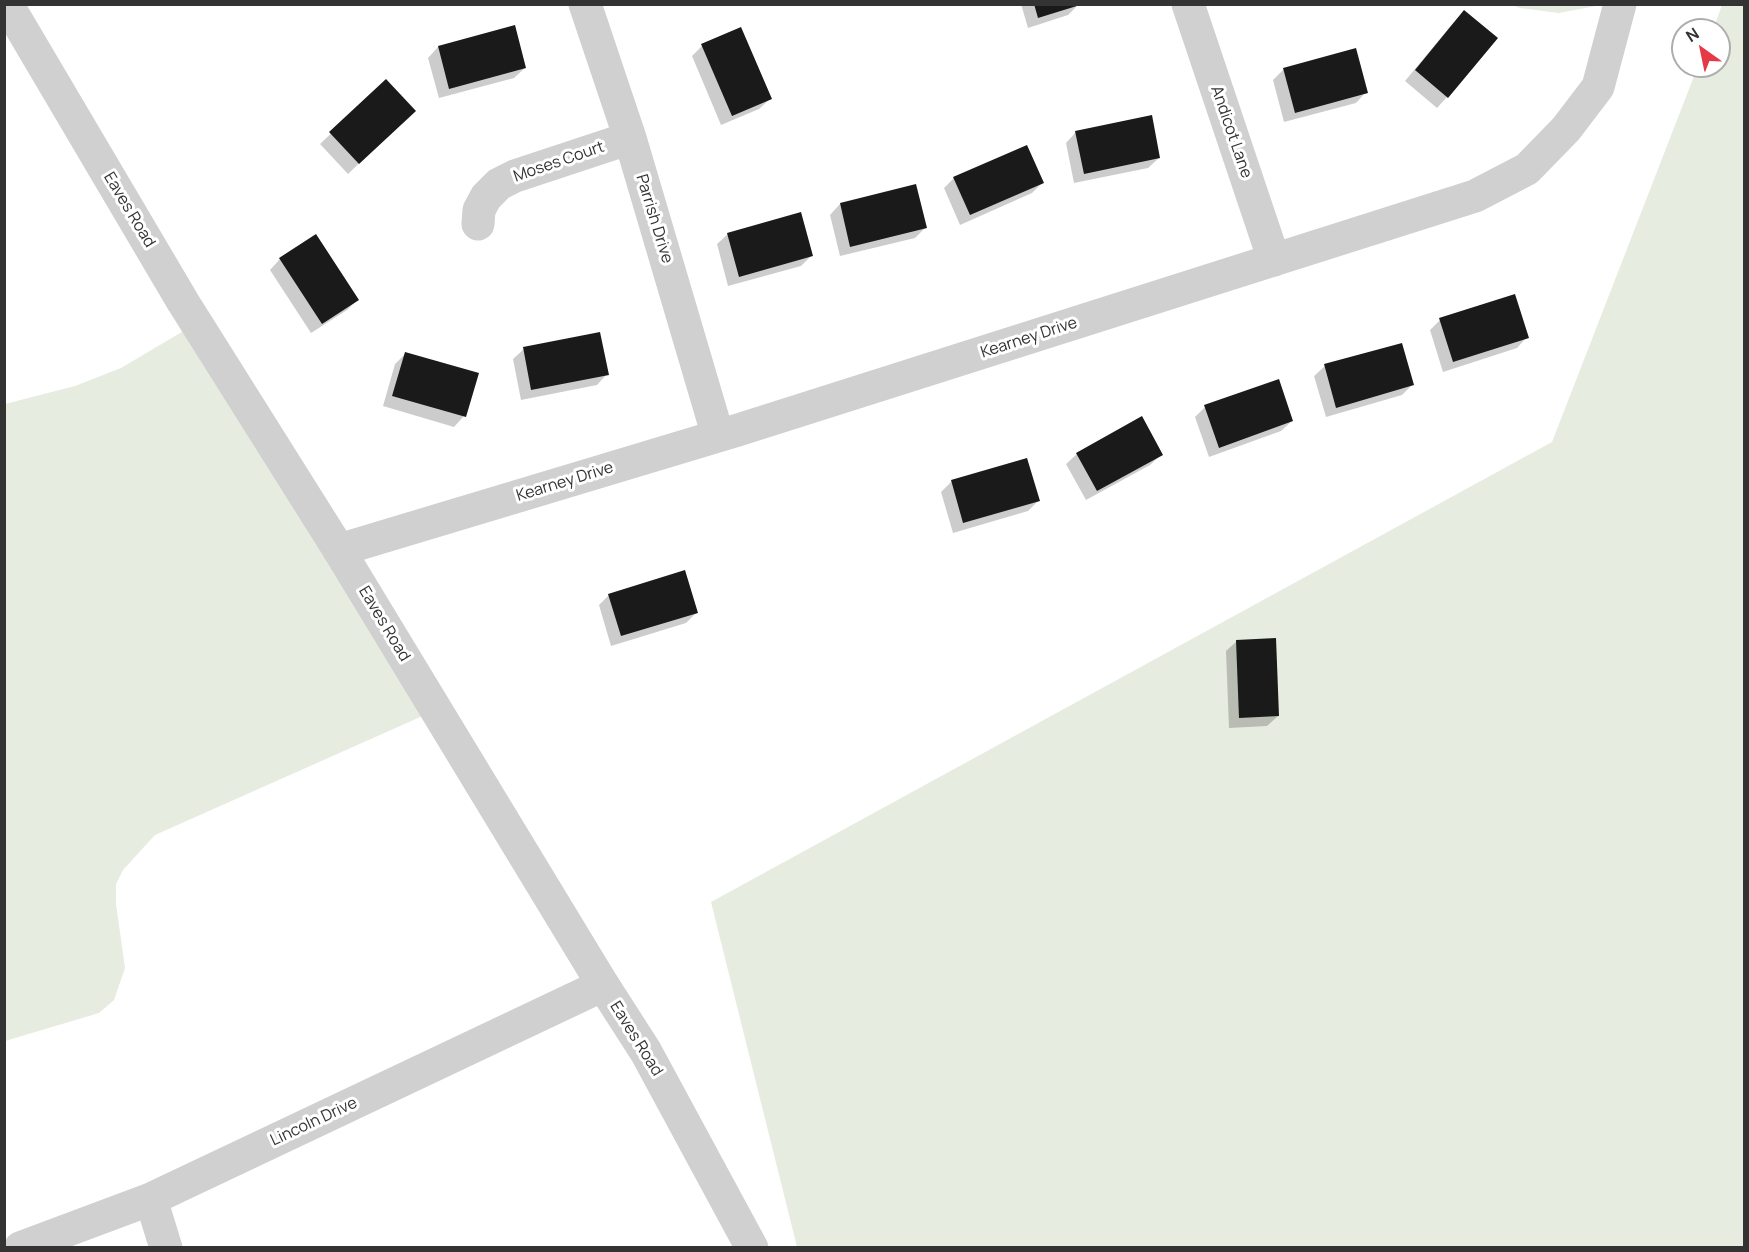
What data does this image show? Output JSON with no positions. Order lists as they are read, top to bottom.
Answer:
{
  "streets": {
    "street": [
      "Andicot Lane",
      "Moses Court",
      "Eaves Road",
      "Parrish Drive",
      "Kearney Drive",
      "Lincoln Drive"
    ]
  },
  "crossings": [
    ["Andicot Lane", "Kearney Drive"],
    ["Moses Court", "Parrish Drive"],
    ["Eaves Road", "Kearney Drive"],
    ["Eaves Road", "Lincoln Drive"],
    ["Parrish Drive", "Kearney Drive"]
  ],
  "north": "top left"
}
